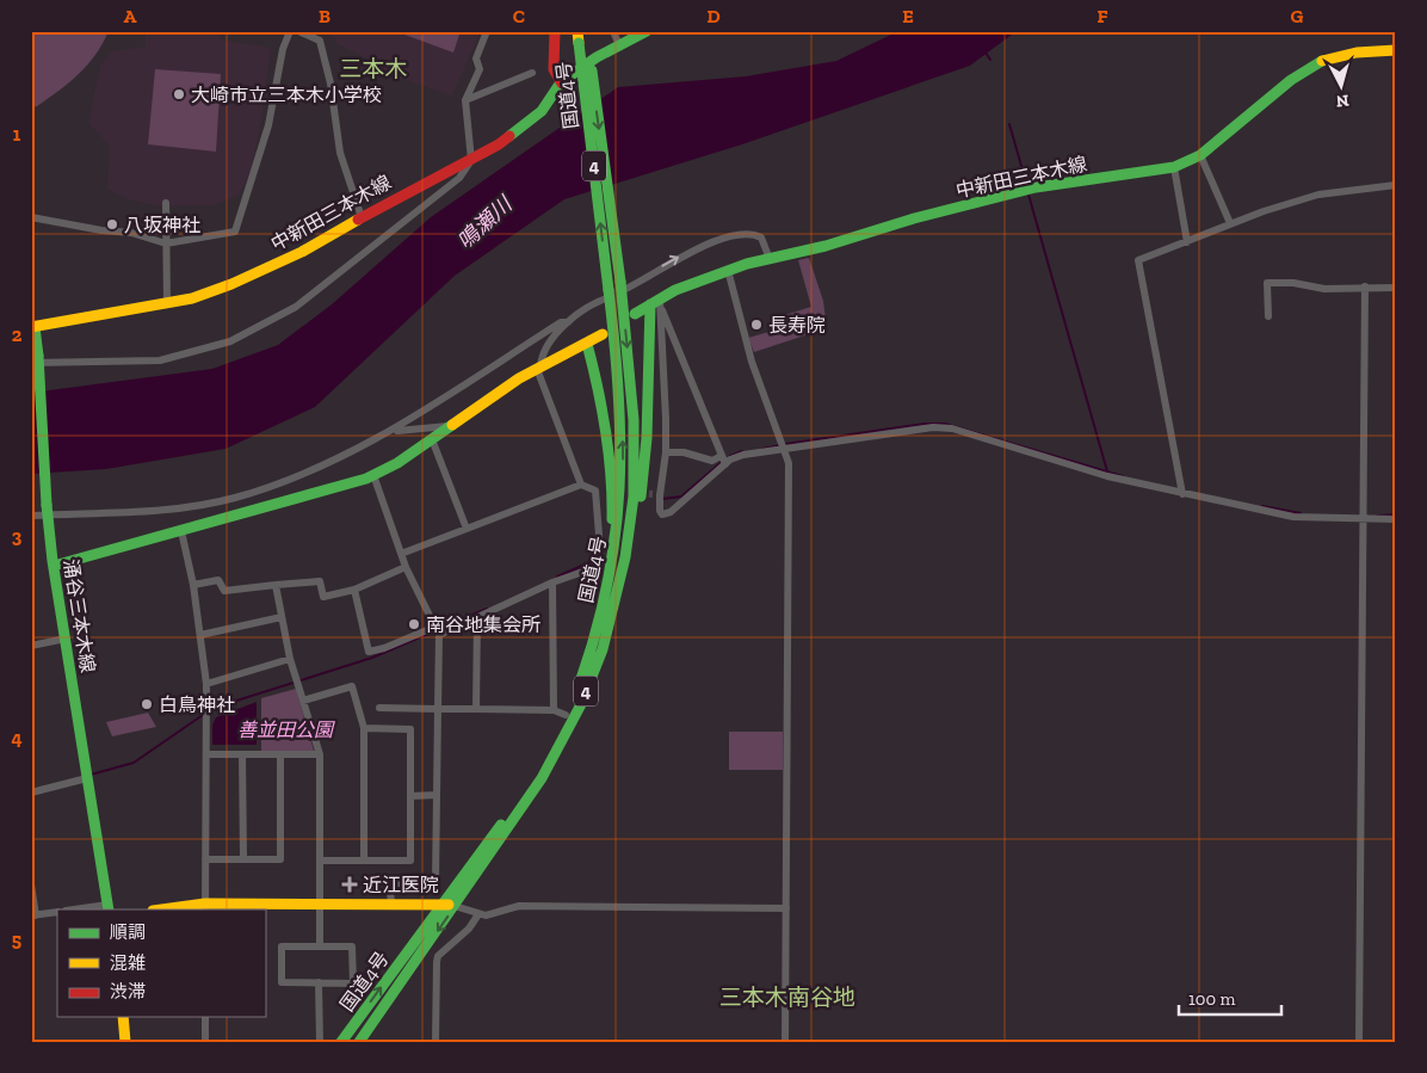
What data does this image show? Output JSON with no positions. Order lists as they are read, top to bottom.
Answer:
{
  "streets": {
    "main road": [
      "国道4号",
      "4",
      "中新田三本木線",
      "涌谷三本木線"
    ]
  },
  "crossings": [
    ["中新田三本木線", "涌谷三本木線"]
  ],
  "districts": ["三本木", "三本木南谷地"],
  "water": ["鳴瀬川"],
  "parks": ["善並田公園"],
  "places": {
    "other": [
      "大崎市立三本木小学校",
      "八坂神社",
      "長寿院",
      "南谷地集会所",
      "白鳥神社"
    ],
    "health": ["近江医院"]
  },
  "legend": ["順調", "混雑", "渋滞"],
  "scale_bar": "100 m",
  "north": "bottom",
  "grid": {
    "columns": [
      "A",
      "B",
      "C",
      "D",
      "E",
      "F",
      "G"
    ],
    "rows": [
      "1",
      "2",
      "3",
      "4",
      "5"
    ]
  }
}
